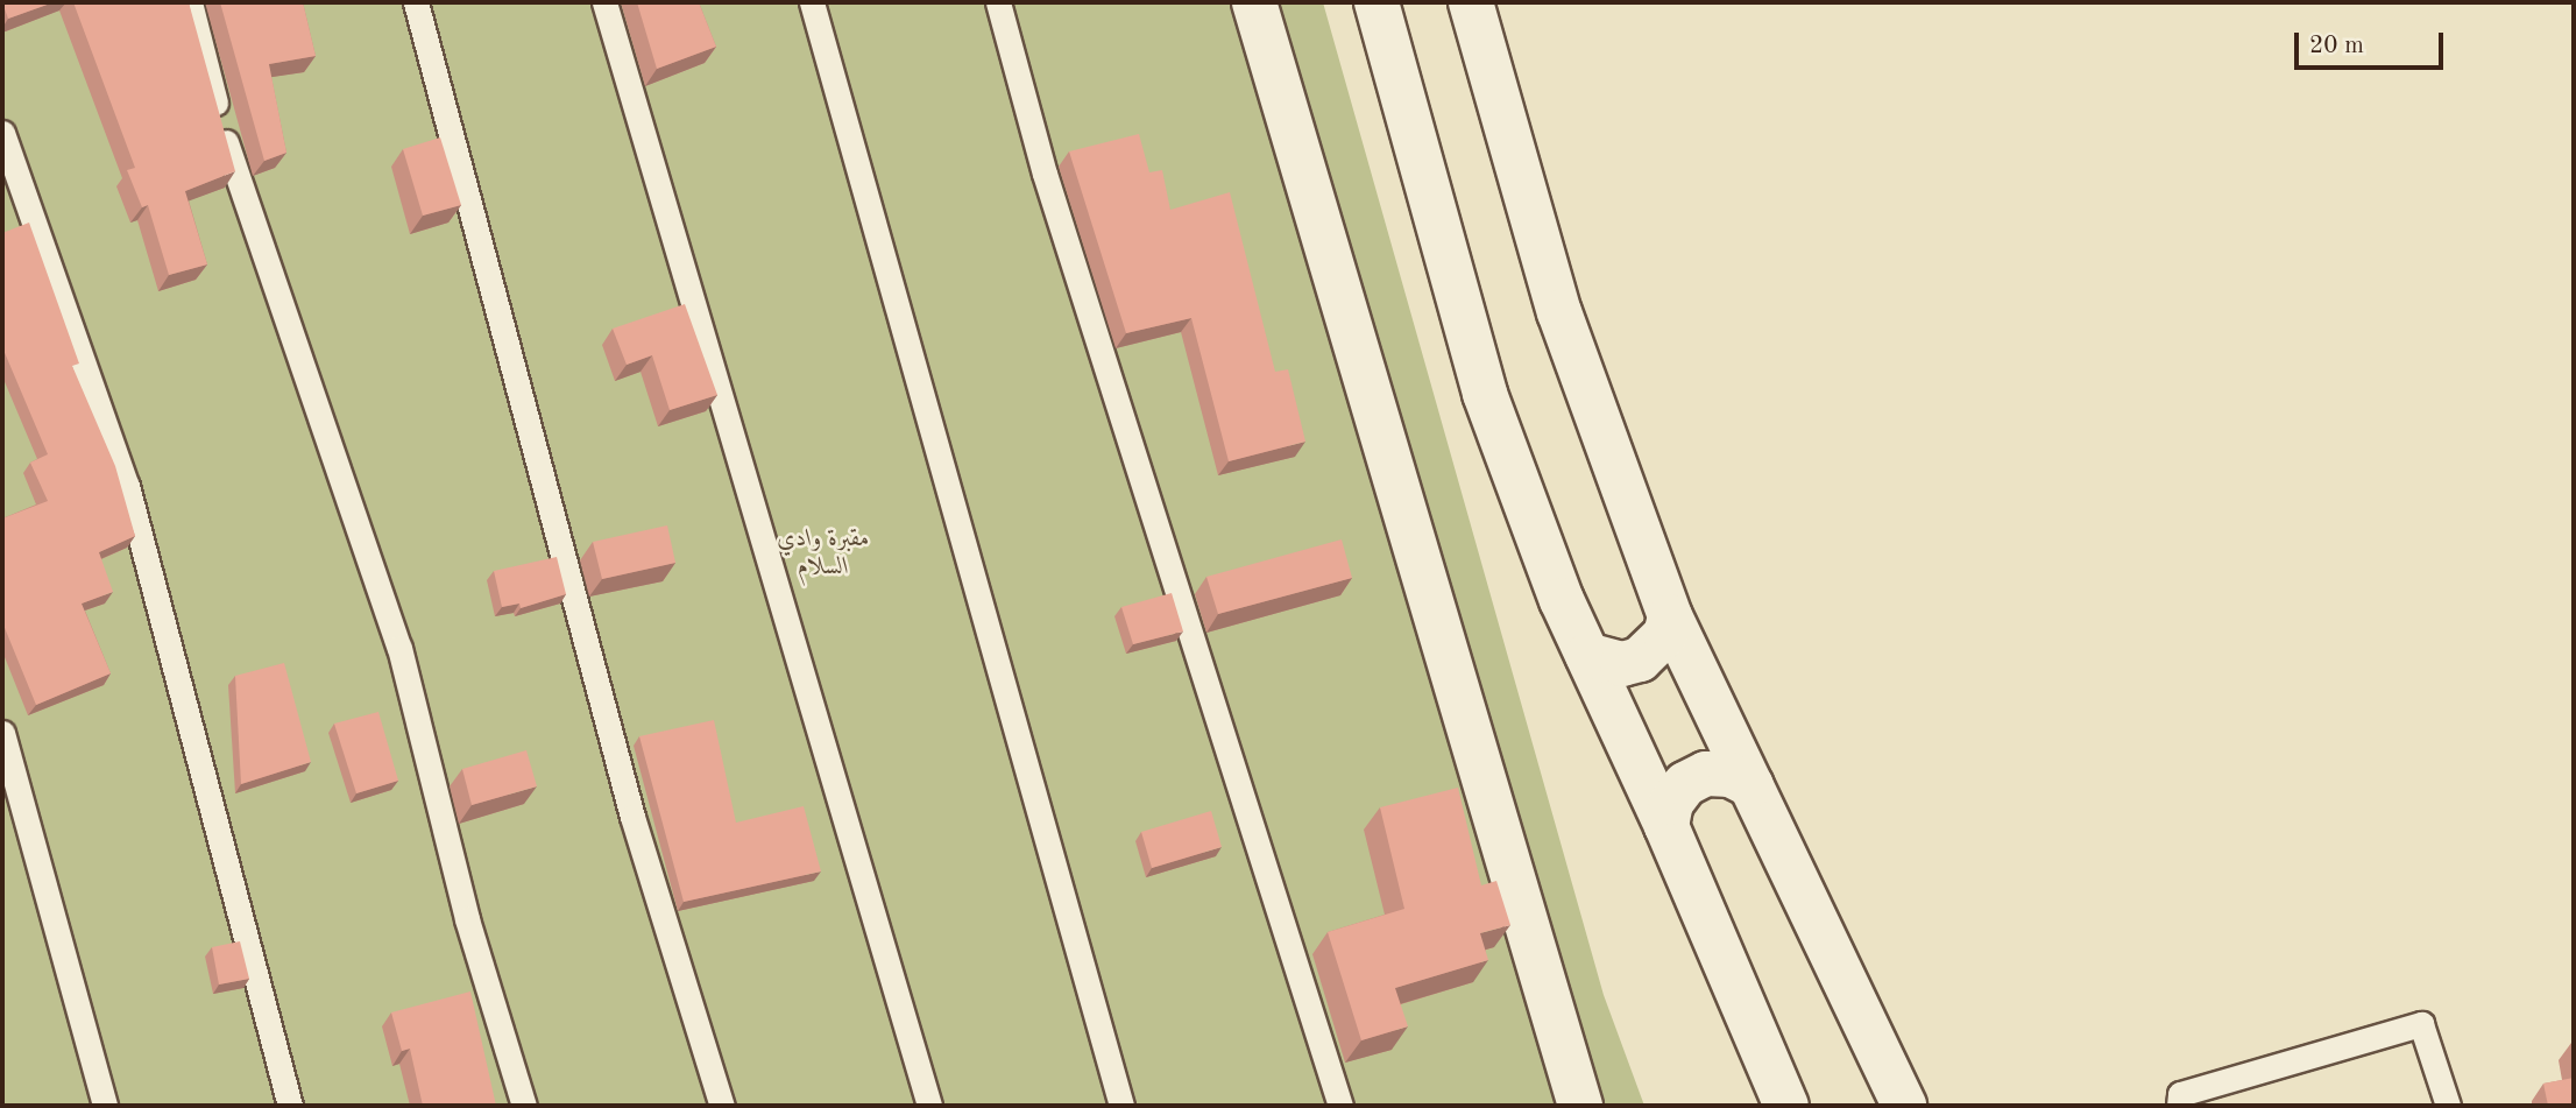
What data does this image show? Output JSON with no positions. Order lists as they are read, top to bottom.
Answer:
{
  "parks": ["مقبرة وادي السلام"],
  "scale_bar": "20 m"
}
